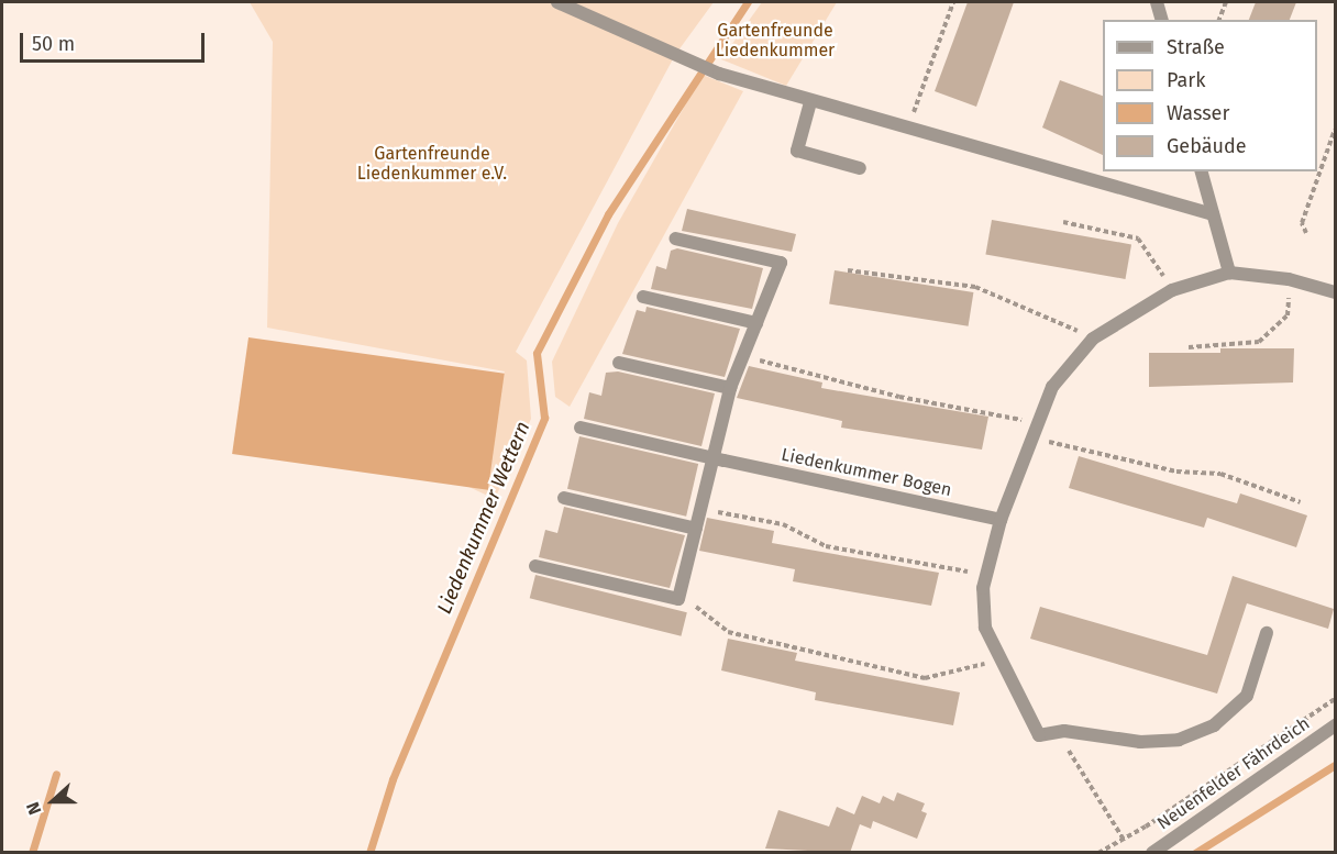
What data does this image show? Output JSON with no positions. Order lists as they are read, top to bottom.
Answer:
{
  "streets": {
    "street": ["Liedenkummer Bogen", "Neuenfelder Fährdeich"]
  },
  "water": ["Liedenkummer Wettern"],
  "parks": ["Gartenfreunde Liedenkummer", "Gartenfreunde Liedenkummer e.V."],
  "legend": [
    "Straße",
    "Park",
    "Wasser",
    "Gebäude"
  ],
  "scale_bar": "50 m",
  "north": "left"
}
